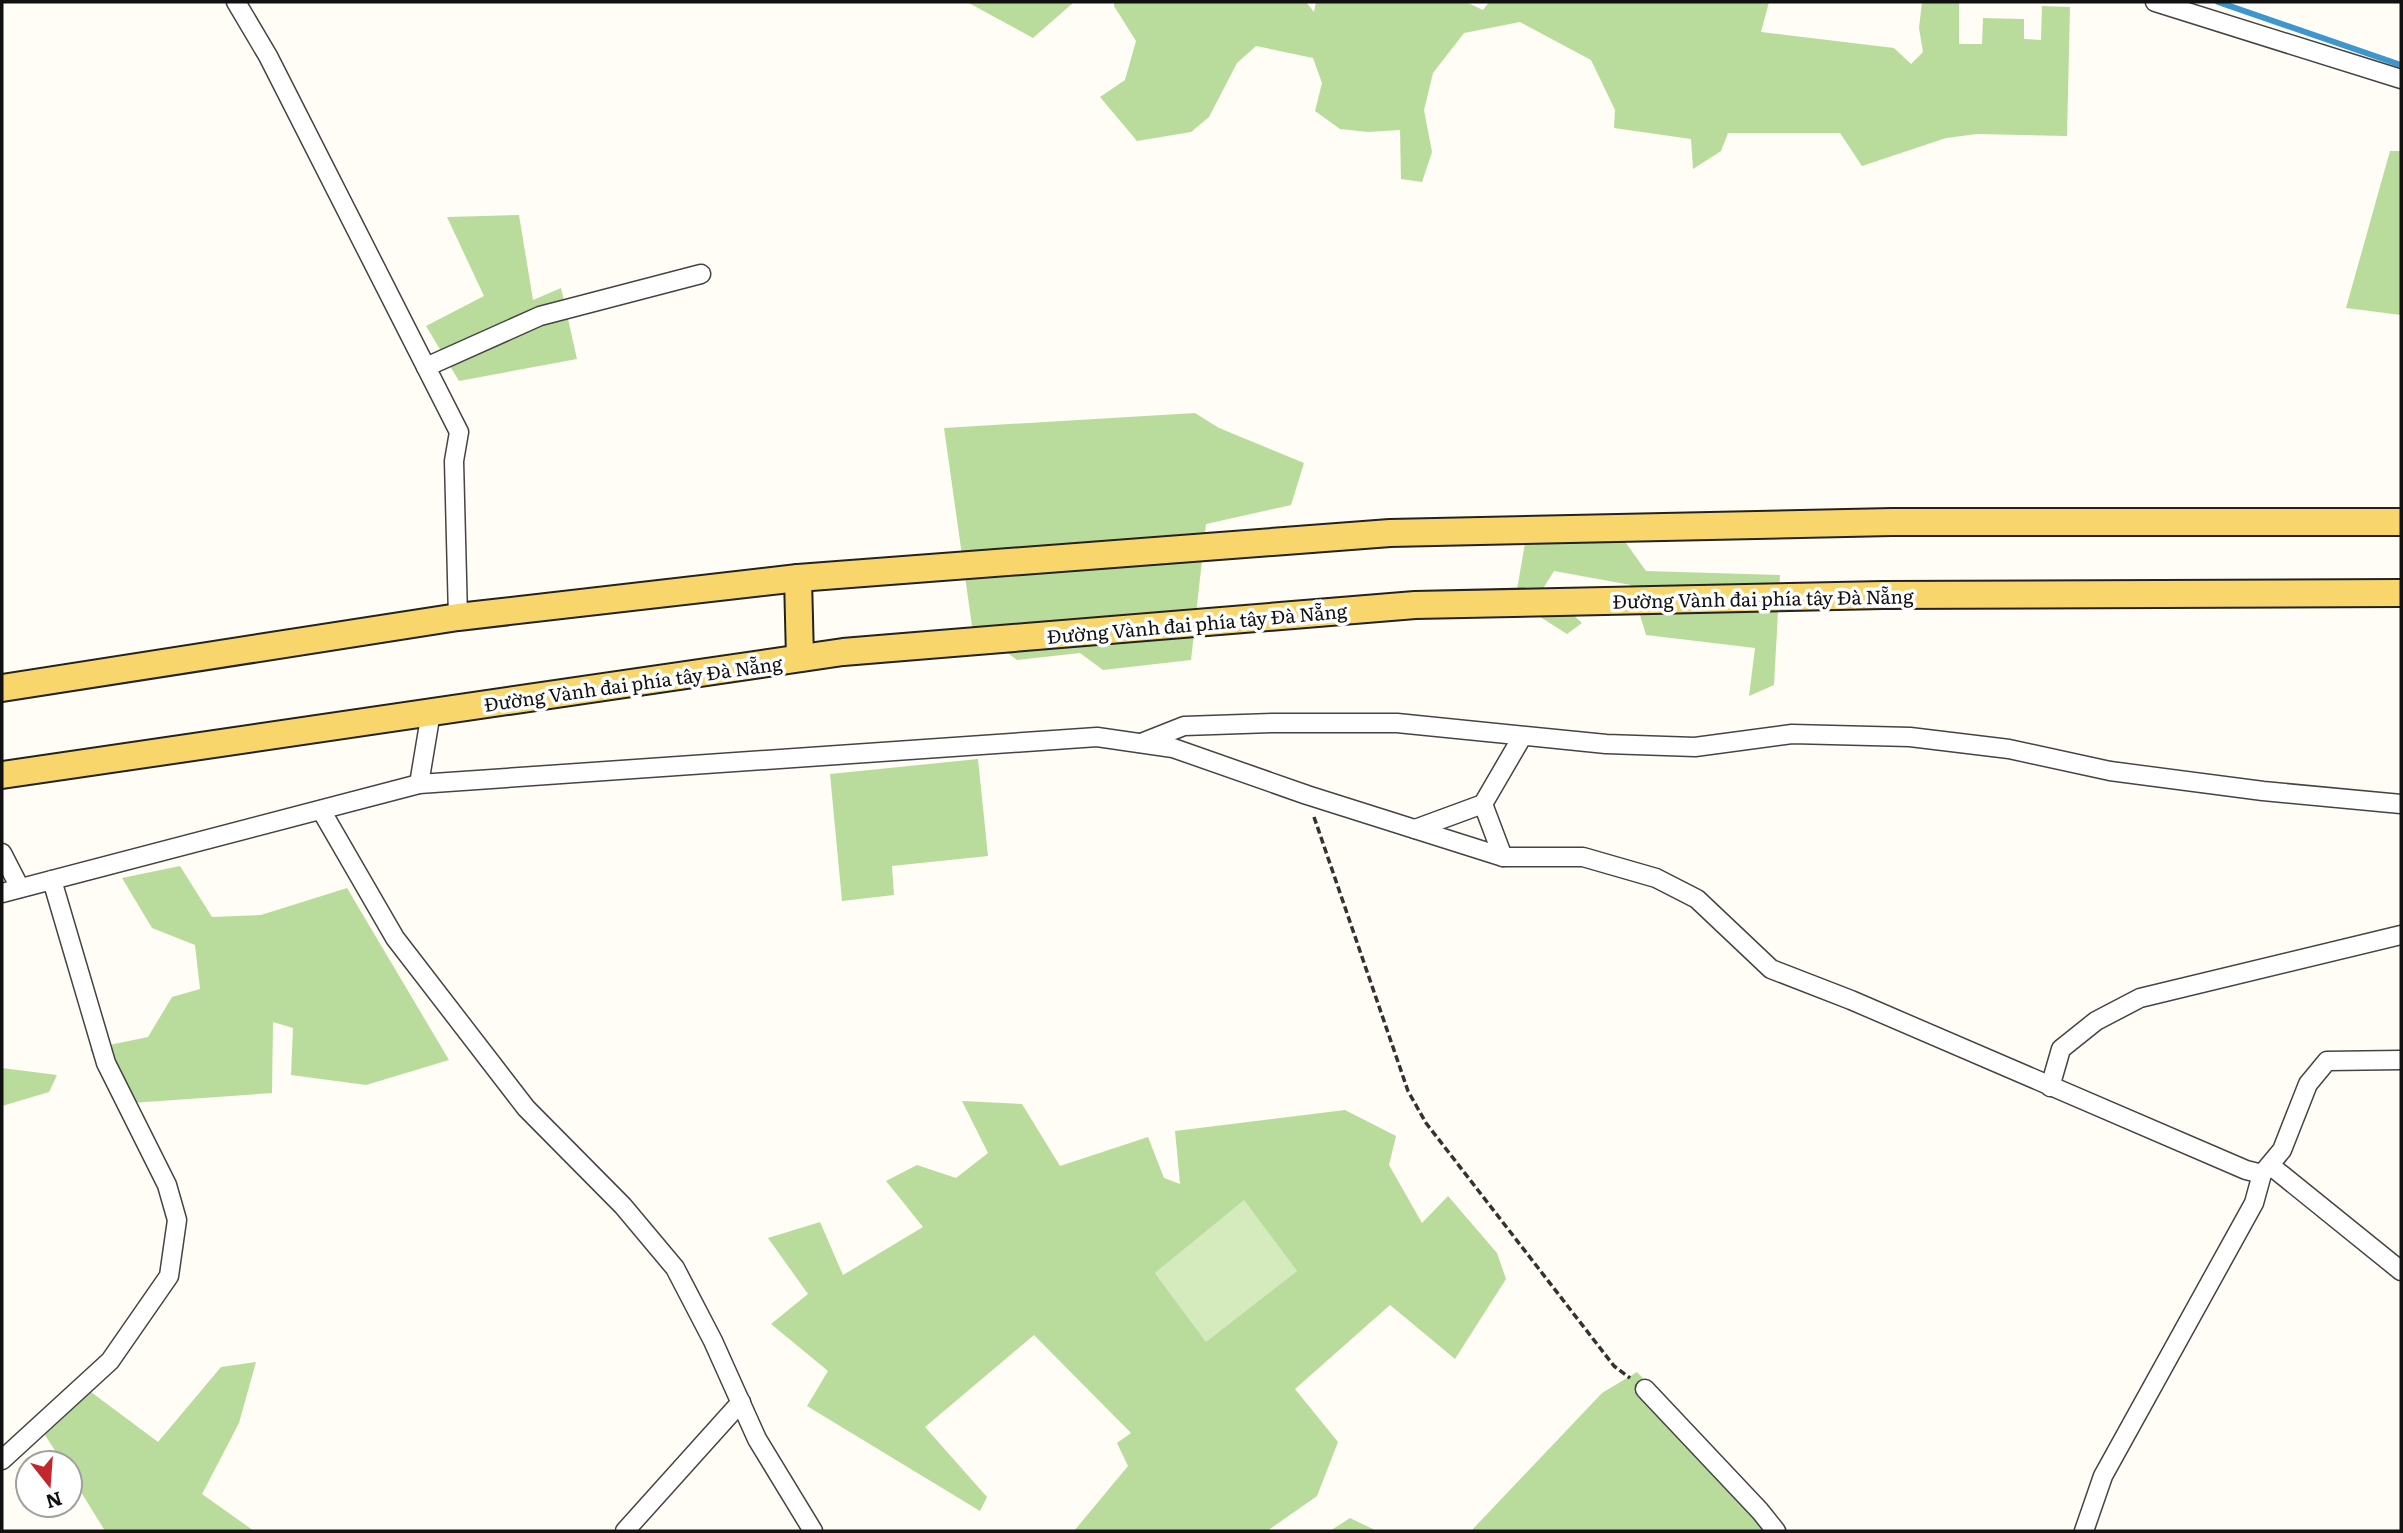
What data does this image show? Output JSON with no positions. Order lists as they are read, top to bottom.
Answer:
{
  "streets": {
    "main road": ["Đường Vành đai phía tây Đà Nẵng"]
  },
  "north": "bottom"
}
